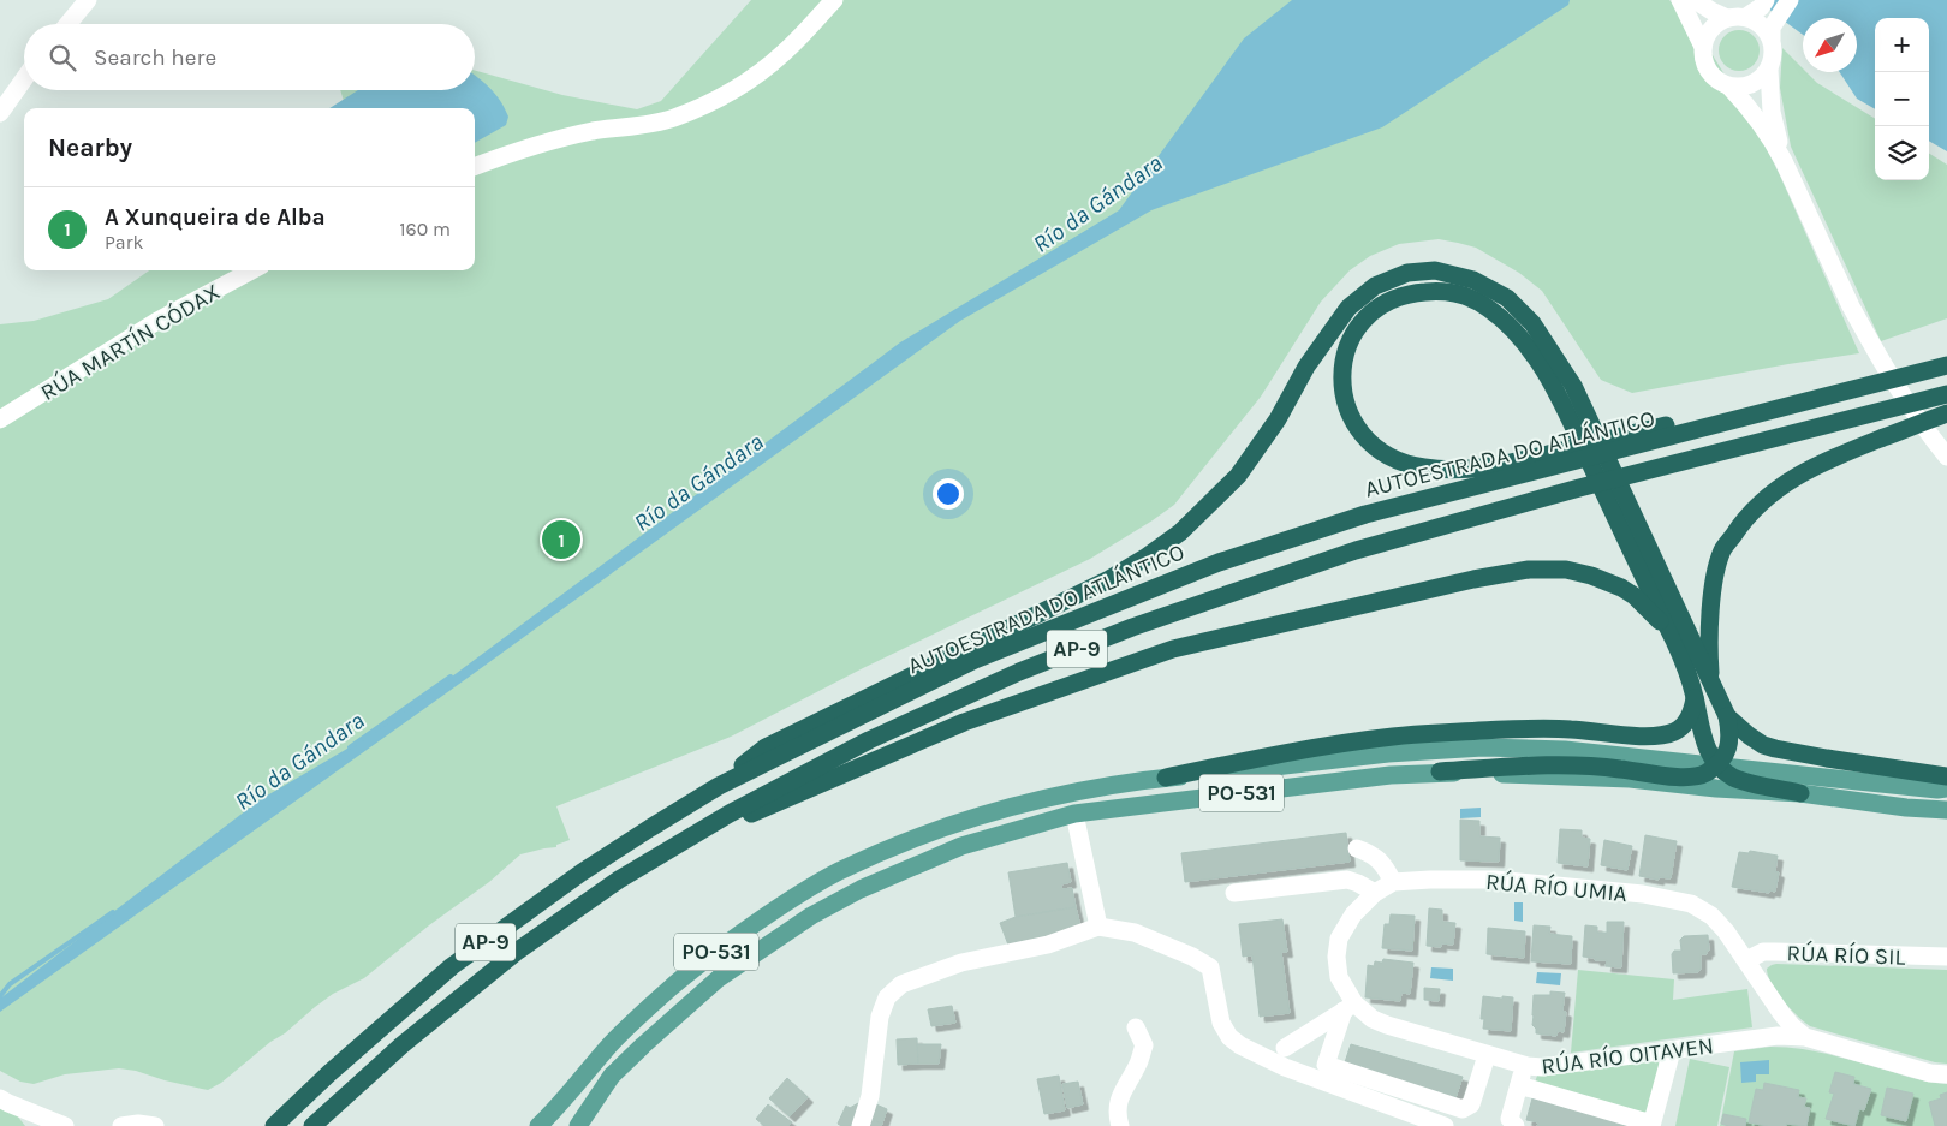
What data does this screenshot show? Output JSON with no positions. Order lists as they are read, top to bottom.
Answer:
{
  "streets": {
    "highway": ["AUTOESTRADA DO ATLÁNTICO", "AP-9"],
    "main road": ["PO-531"],
    "street": [
      "RÚA MARTÍN CÓDAX",
      "RÚA RÍO UMIA",
      "RÚA RÍO SIL",
      "RÚA RÍO OITAVEN"
    ]
  },
  "crossings": [
    ["RÚA RÍO UMIA", "RÚA RÍO SIL"],
    ["RÚA RÍO UMIA", "RÚA RÍO OITAVEN"]
  ],
  "water": ["Río da Gándara"],
  "north": "bottom left",
  "page": {
    "map_buttons": ["+", "−"],
    "search": "Search here",
    "heading": "Nearby",
    "list": [
      {
        "mark": "1",
        "name": "A Xunqueira de Alba",
        "note": "Park",
        "value": "160 m"
      }
    ],
    "pins": "1"
  }
}
